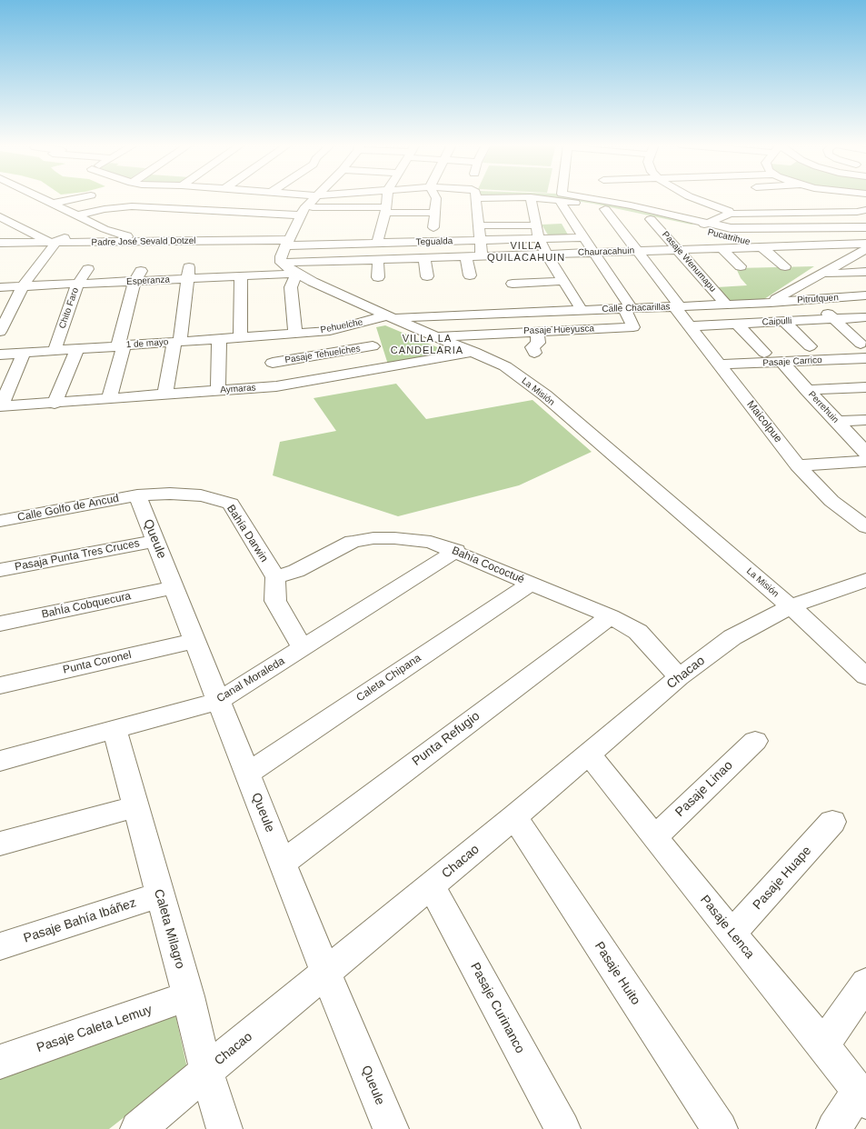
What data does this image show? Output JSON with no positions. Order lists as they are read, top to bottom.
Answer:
{
  "streets": {
    "street": [
      "Pucatrihue",
      "Padre José Sevald Dotzel",
      "Tegualda",
      "Chauracahuin",
      "Pasaje Wenumapu",
      "Esperanza",
      "Pitrufquen",
      "Chito Faro",
      "Calle Chacarillas",
      "Caipulli",
      "Pehuelche",
      "Pasaje Hueyusca",
      "1 de mayo",
      "Pasaje Tehuelches",
      "Pasaje Carrico",
      "Aymaras",
      "La Misión",
      "Perrehuin",
      "Maicolpue",
      "Calle Golfo de Ancud",
      "Bahía Darwin",
      "Queule",
      "Pasaja Punta Tres Cruces",
      "Bahía Cococtué",
      "BahÍa Cobquecura",
      "Punta Coronel",
      "Chacao",
      "Caleta Chipana",
      "Canal Moraleda",
      "Punta Refugio",
      "Pasaje Linao",
      "Pasaje Huape",
      "Pasaje Bahía Ibáñez",
      "Pasaje Lenca",
      "Caleta Milagro",
      "Pasaje Huito",
      "Pasaje Curinanco",
      "Pasaje Caleta Lemuy"
    ]
  },
  "crossings": [
    ["Pucatrihue", "Chauracahuin"],
    ["Pucatrihue", "Pasaje Wenumapu"],
    ["Padre José Sevald Dotzel", "Tegualda"],
    ["Tegualda", "Pasaje Hueyusca"],
    ["Chauracahuin", "Pasaje Wenumapu"],
    ["Chauracahuin", "Pasaje Hueyusca"],
    ["Chauracahuin", "La Misión"],
    ["Chauracahuin", "Maicolpue"],
    ["Pasaje Wenumapu", "Calle Chacarillas"],
    ["Esperanza", "Chito Faro"],
    ["Esperanza", "La Misión"],
    ["Pitrufquen", "Calle Chacarillas"],
    ["Chito Faro", "1 de mayo"],
    ["Calle Chacarillas", "Pehuelche"],
    ["Calle Chacarillas", "Pasaje Hueyusca"],
    ["Calle Chacarillas", "La Misión"],
    ["Calle Chacarillas", "Maicolpue"],
    ["Caipulli", "Maicolpue"],
    ["Pehuelche", "1 de mayo"],
    ["Pehuelche", "La Misión"],
    ["Pasaje Hueyusca", "La Misión"],
    ["Pasaje Carrico", "Perrehuin"],
    ["Pasaje Carrico", "Maicolpue"],
    ["Aymaras", "La Misión"],
    ["La Misión", "Chacao"],
    ["Calle Golfo de Ancud", "Bahía Darwin"],
    ["Calle Golfo de Ancud", "Queule"],
    ["Bahía Darwin", "Queule"],
    ["Bahía Darwin", "Bahía Cococtué"],
    ["Queule", "Pasaja Punta Tres Cruces"],
    ["Queule", "BahÍa Cobquecura"],
    ["Queule", "Punta Coronel"],
    ["Queule", "Chacao"],
    ["Queule", "Caleta Chipana"],
    ["Queule", "Canal Moraleda"],
    ["Queule", "Punta Refugio"],
    ["Bahía Cococtué", "Chacao"],
    ["Bahía Cococtué", "Caleta Chipana"],
    ["Bahía Cococtué", "Canal Moraleda"],
    ["Bahía Cococtué", "Punta Refugio"],
    ["Chacao", "Pasaje Lenca"],
    ["Chacao", "Caleta Milagro"],
    ["Chacao", "Pasaje Huito"],
    ["Chacao", "Pasaje Curinanco"],
    ["Canal Moraleda", "Caleta Milagro"],
    ["Pasaje Linao", "Pasaje Lenca"],
    ["Pasaje Huape", "Pasaje Lenca"],
    ["Pasaje Bahía Ibáñez", "Caleta Milagro"],
    ["Caleta Milagro", "Pasaje Caleta Lemuy"]
  ],
  "districts": ["VILLA QUILACAHUIN", "VILLA LA CANDELARIA"]
}
